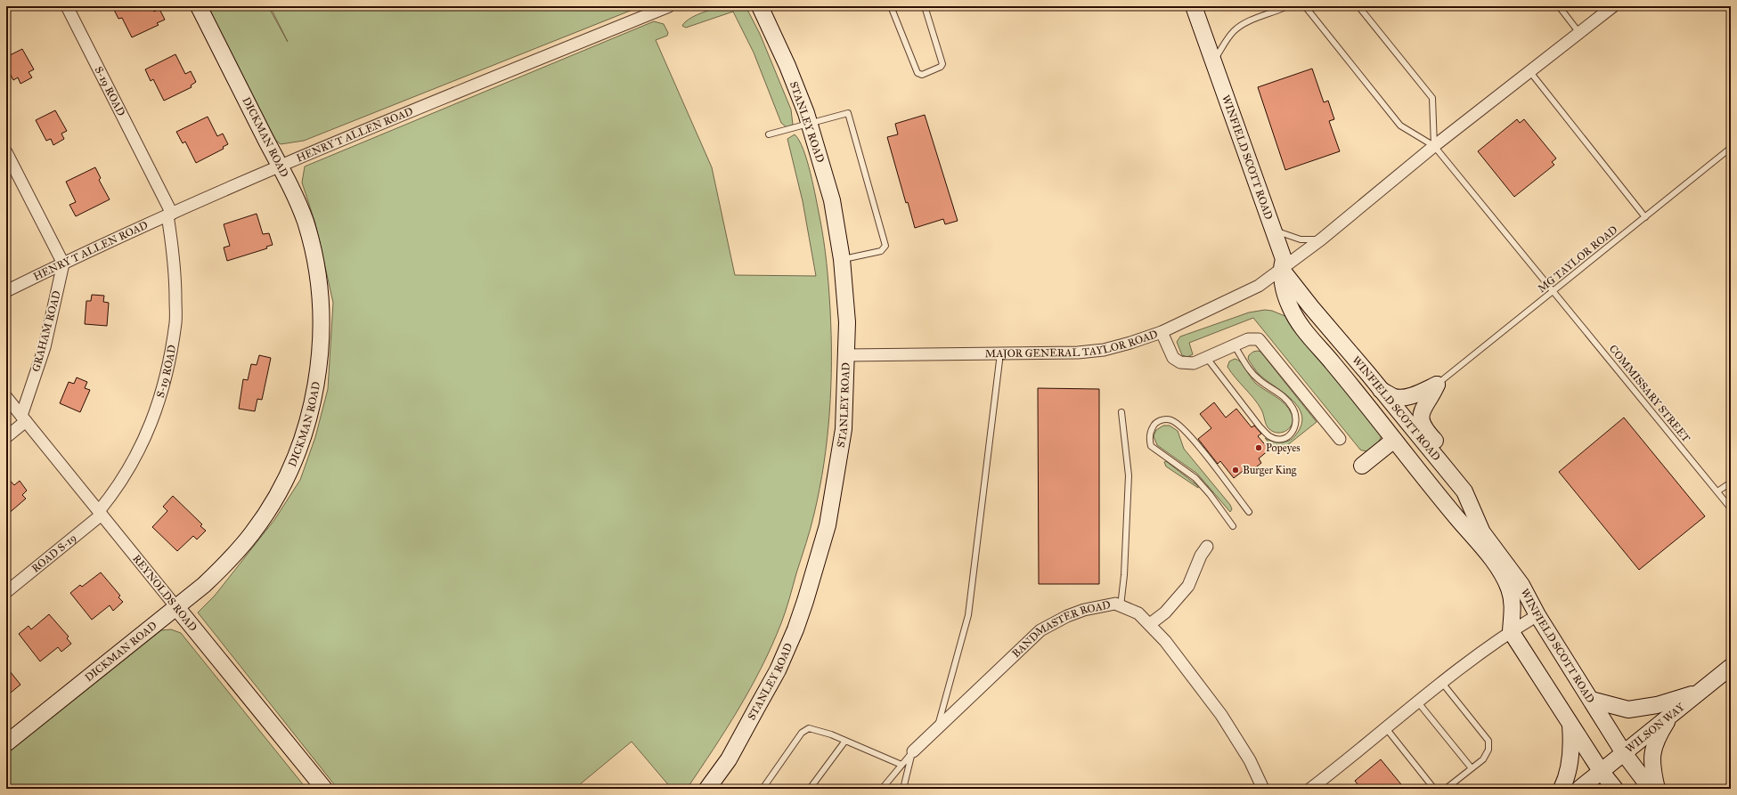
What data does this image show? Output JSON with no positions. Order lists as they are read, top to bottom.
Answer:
{
  "streets": {
    "street": [
      "S-19 ROAD",
      "STANLEY ROAD",
      "HENRY T ALLEN ROAD",
      "DICKMAN ROAD",
      "WINFIELD SCOTT ROAD",
      "GRAHAM ROAD",
      "MAJOR GENERAL TAYLOR ROAD",
      "ROAD S-19",
      "REYNOLDS ROAD",
      "BANDMASTER ROAD",
      "WILSON WAY"
    ],
    "lane": ["MG TAYLOR ROAD", "COMMISSARY STREET"]
  },
  "crossings": [
    ["S-19 ROAD", "HENRY T ALLEN ROAD"],
    ["S-19 ROAD", "ROAD S-19"],
    ["S-19 ROAD", "REYNOLDS ROAD"],
    ["STANLEY ROAD", "MAJOR GENERAL TAYLOR ROAD"],
    ["HENRY T ALLEN ROAD", "DICKMAN ROAD"],
    ["HENRY T ALLEN ROAD", "GRAHAM ROAD"],
    ["DICKMAN ROAD", "REYNOLDS ROAD"],
    ["WINFIELD SCOTT ROAD", "MAJOR GENERAL TAYLOR ROAD"],
    ["WINFIELD SCOTT ROAD", "WILSON WAY"],
    ["MG TAYLOR ROAD", "COMMISSARY STREET"],
    ["GRAHAM ROAD", "REYNOLDS ROAD"],
    ["MAJOR GENERAL TAYLOR ROAD", "COMMISSARY STREET"],
    ["ROAD S-19", "REYNOLDS ROAD"]
  ],
  "places": ["Popeyes", "Burger King"]
}
